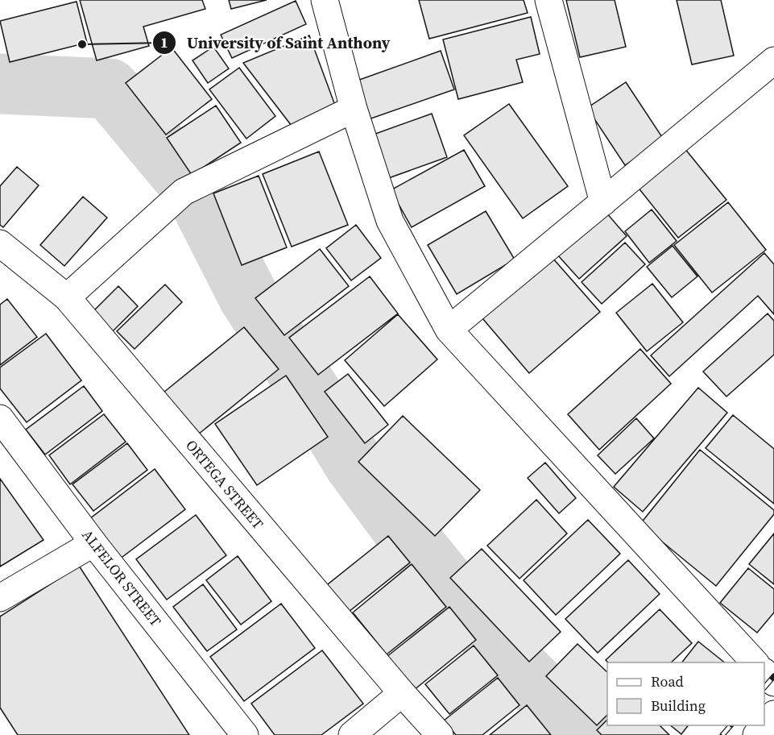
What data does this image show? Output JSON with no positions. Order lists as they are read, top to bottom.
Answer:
{
  "streets": {
    "street": ["ORTEGA STREET", "ALFELOR STREET"]
  },
  "places": ["University of Saint Anthony"],
  "legend": ["Road", "Building"]
}
